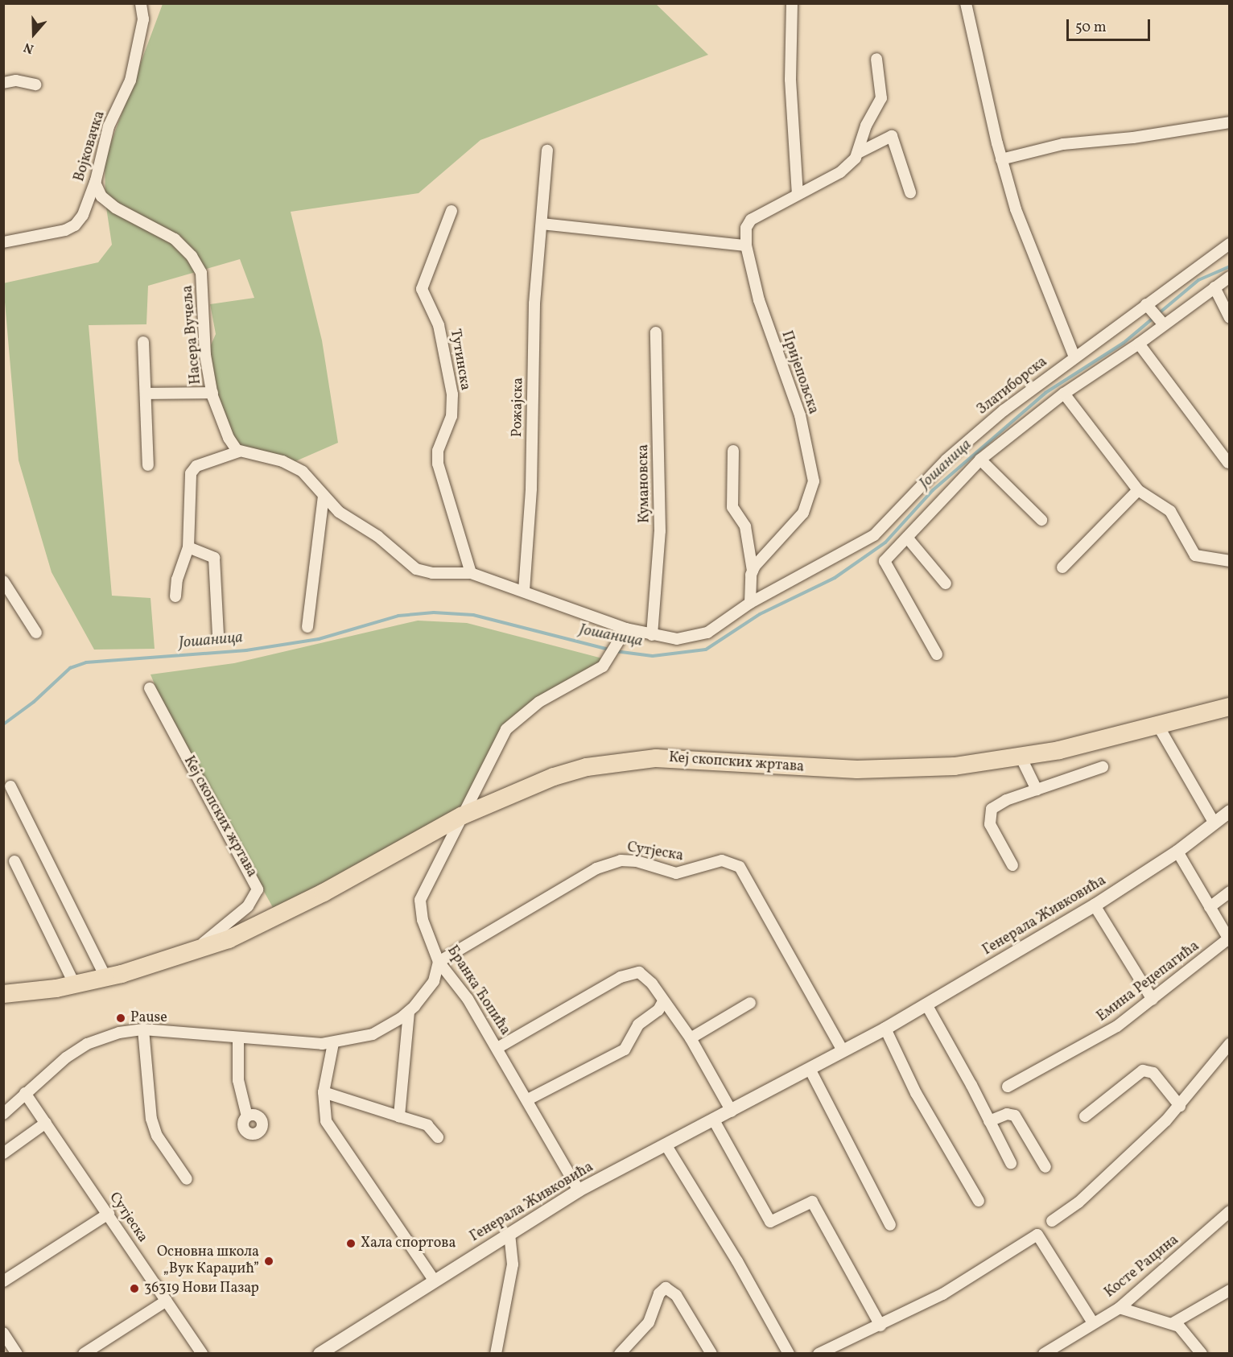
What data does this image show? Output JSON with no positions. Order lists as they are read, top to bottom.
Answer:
{
  "streets": {
    "main road": ["Кеј скопских жртава"],
    "street": [
      "Војковачка",
      "Насера Вучеља",
      "Тутинска",
      "Пријепољска",
      "Златиборска",
      "Рожајска",
      "Кумановска",
      "Сутјеска",
      "Генерала Живковића",
      "Емина Реџепагића",
      "Бранка Ћопића",
      "Косте Рацина"
    ]
  },
  "crossings": [
    ["Војковачка", "Насера Вучеља"],
    ["Кеј скопских жртава", "Бранка Ћопића"],
    ["Сутјеска", "Генерала Живковића"],
    ["Сутјеска", "Бранка Ћопића"],
    ["Генерала Живковића", "Бранка Ћопића"]
  ],
  "water": ["Јошаница"],
  "places": [
    "Pause",
    "Хала спортова",
    "Основна школа „Вук Караџић”",
    "36319 Нови Пазар"
  ],
  "scale_bar": "50 m",
  "north": "bottom"
}
